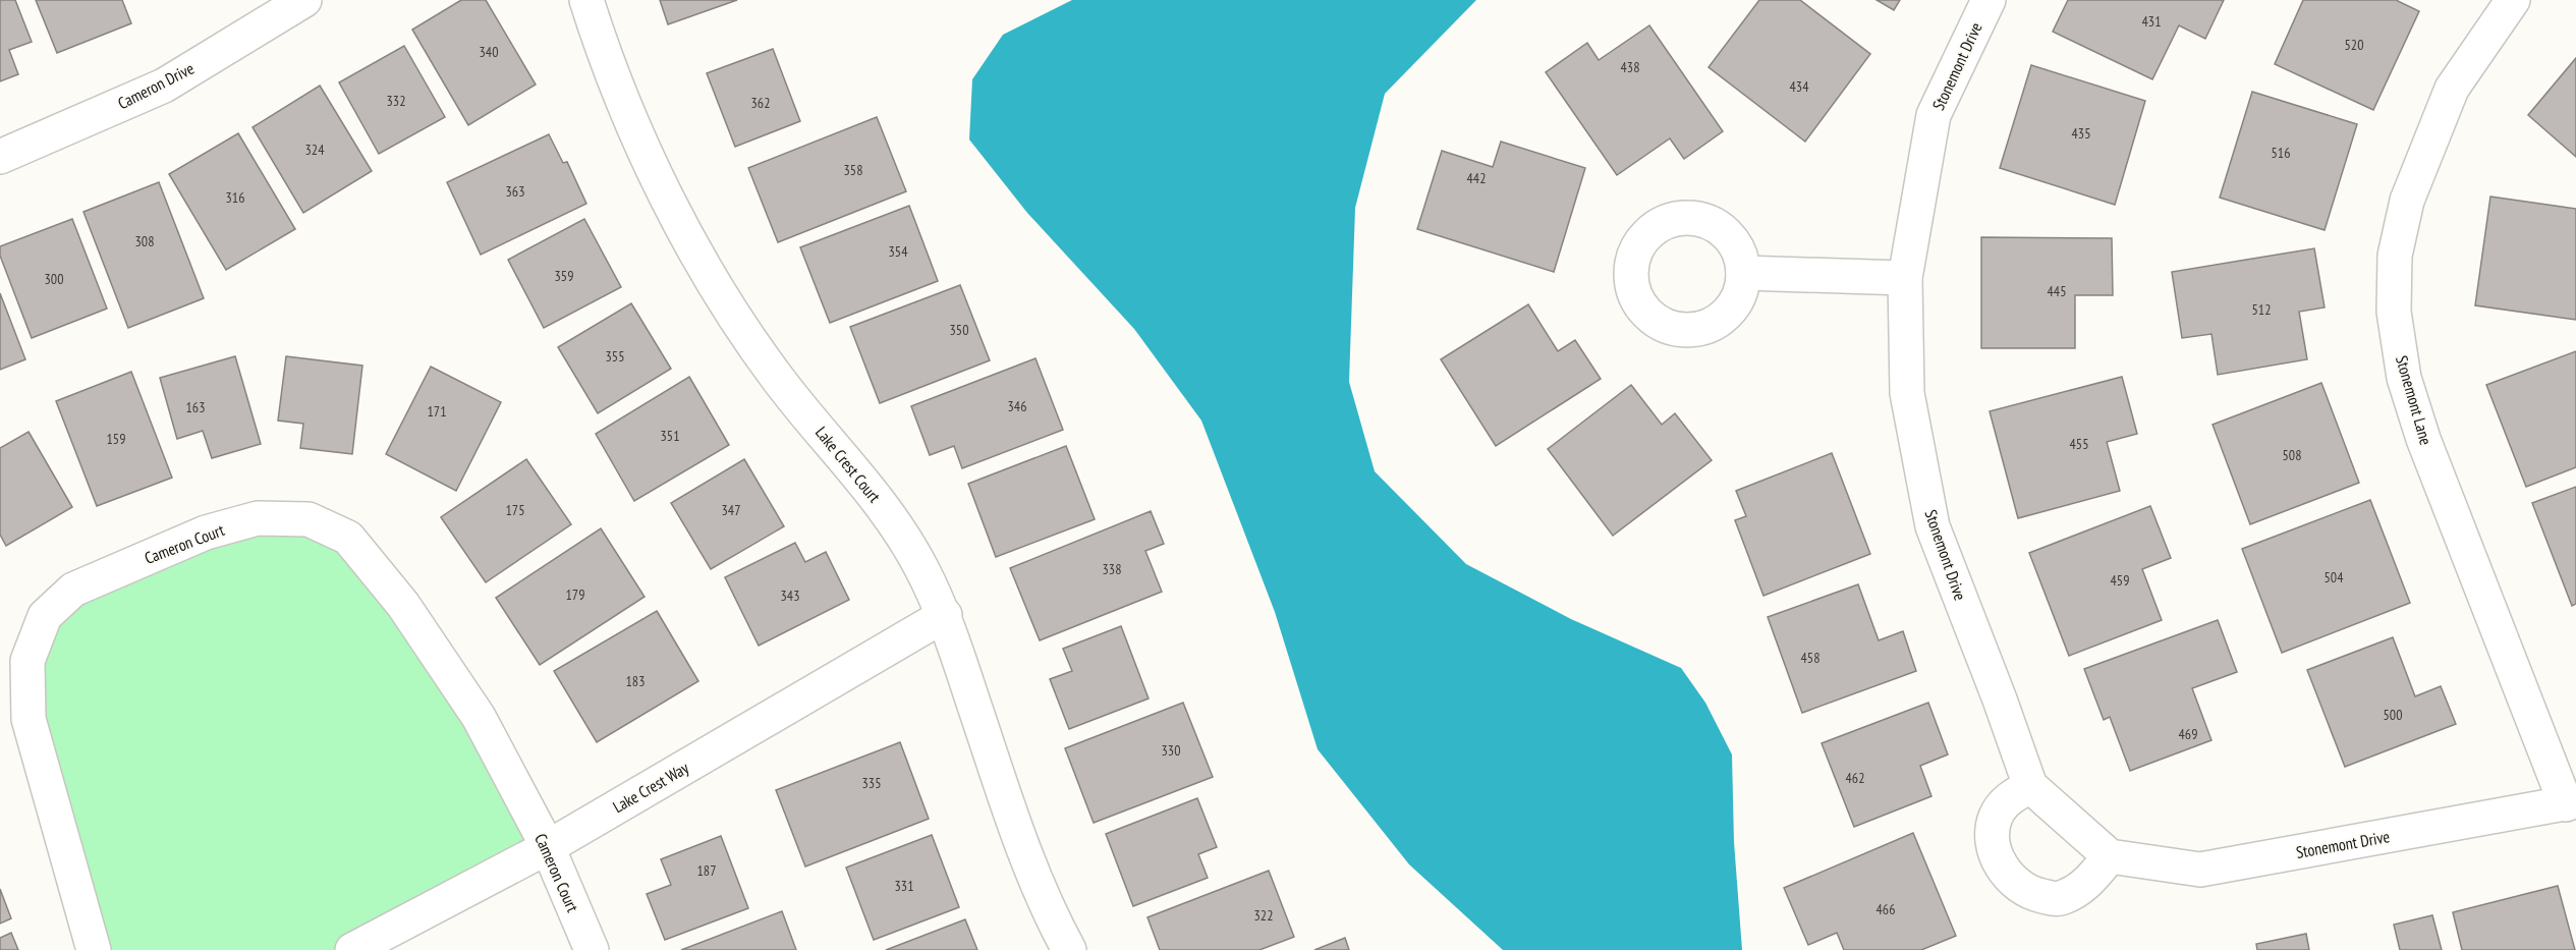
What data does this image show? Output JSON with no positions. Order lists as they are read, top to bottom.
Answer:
{
  "streets": {
    "street": [
      "Stonemont Drive",
      "Cameron Drive",
      "Stonemont Lane",
      "Lake Crest Court",
      "Cameron Court",
      "Lake Crest Way"
    ]
  },
  "crossings": [
    ["Stonemont Drive", "Stonemont Lane"],
    ["Lake Crest Court", "Lake Crest Way"],
    ["Cameron Court", "Lake Crest Way"]
  ],
  "house_numbers": [
    "431",
    "520",
    "340",
    "438",
    "434",
    "332",
    "362",
    "435",
    "324",
    "516",
    "358",
    "442",
    "363",
    "316",
    "308",
    "354",
    "359",
    "300",
    "445",
    "512",
    "350",
    "355",
    "346",
    "163",
    "171",
    "351",
    "159",
    "455",
    "508",
    "175",
    "347",
    "338",
    "504",
    "459",
    "179",
    "343",
    "458",
    "183",
    "500",
    "469",
    "330",
    "462",
    "335",
    "187",
    "331",
    "466",
    "322"
  ]
}
